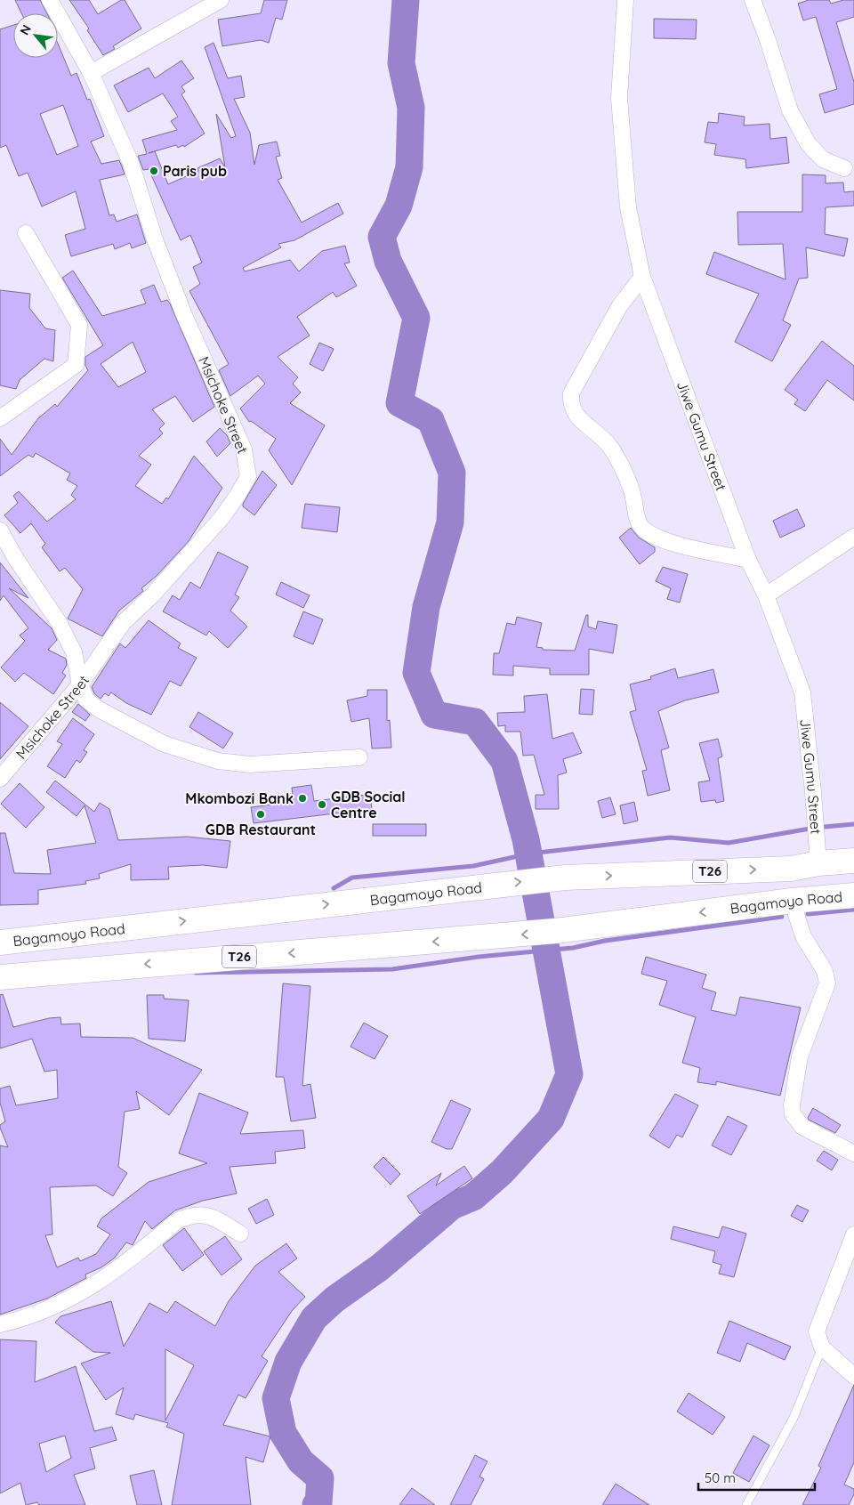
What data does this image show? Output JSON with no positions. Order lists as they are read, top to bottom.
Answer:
{
  "streets": {
    "highway": ["T26", "Bagamoyo Road"],
    "street": ["Msichoke Street", "Jiwe Gumu Street"]
  },
  "crossings": [
    ["Jiwe Gumu Street", "Bagamoyo Road"]
  ],
  "places": [
    "Paris pub",
    "Mkombozi Bank",
    "GDB Social Centre",
    "GDB Restaurant"
  ],
  "scale_bar": "50 m",
  "north": "top left"
}
